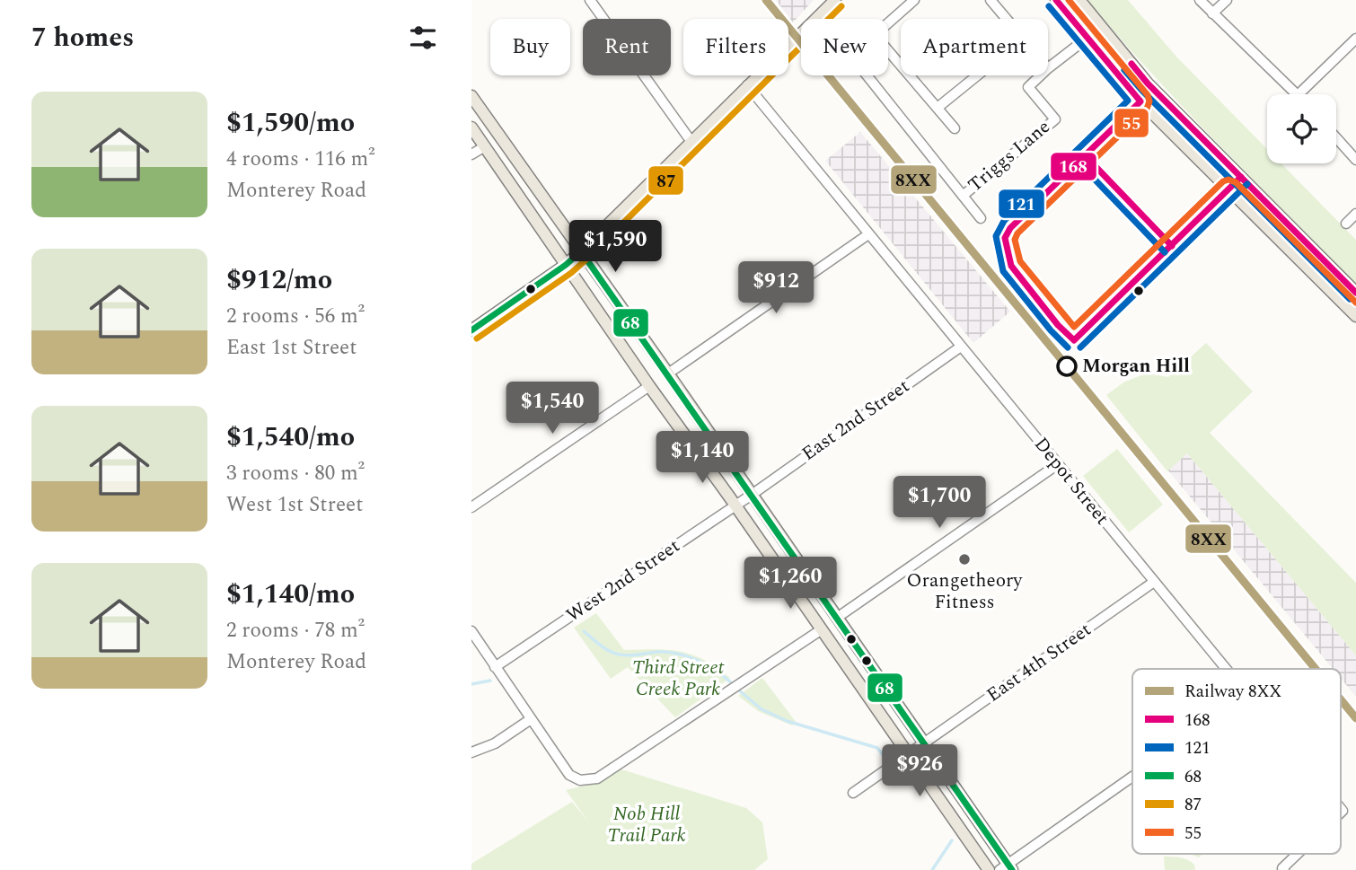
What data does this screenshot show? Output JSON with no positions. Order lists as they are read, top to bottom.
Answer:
{
  "streets": {
    "street": [
      "Triggs Lane",
      "East 2nd Street",
      "Depot Street",
      "West 2nd Street",
      "East 4th Street"
    ]
  },
  "crossings": [
    ["East 2nd Street", "Depot Street"],
    ["East 2nd Street", "West 2nd Street"],
    ["Depot Street", "East 4th Street"]
  ],
  "parks": ["Third Street Creek Park", "Nob Hill Trail Park"],
  "places": ["Morgan Hill", "Orangetheory Fitness"],
  "lines": [
    "rail line 8XX",
    "transit line 168",
    "transit line 55",
    "transit line 121",
    "transit line 87",
    "transit line 68"
  ],
  "legend": [
    "Railway 8XX",
    "168",
    "121",
    "68",
    "87",
    "55"
  ],
  "page": {
    "heading": "7 homes",
    "chip": [
      "Buy",
      "Rent",
      "Filters",
      "New",
      "Apartment"
    ],
    "list": [
      {
        "name": "$1,590/mo",
        "note": "4 rooms · 116 m² · Monterey Road"
      },
      {
        "name": "$912/mo",
        "note": "2 rooms · 56 m² · East 1st Street"
      },
      {
        "name": "$1,540/mo",
        "note": "3 rooms · 80 m² · West 1st Street"
      },
      {
        "name": "$1,140/mo",
        "note": "2 rooms · 78 m² · Monterey Road"
      }
    ],
    "price": [
      "$1,590",
      "$912",
      "$1,540",
      "$1,140",
      "$1,700",
      "$1,260",
      "$926"
    ]
  }
}
